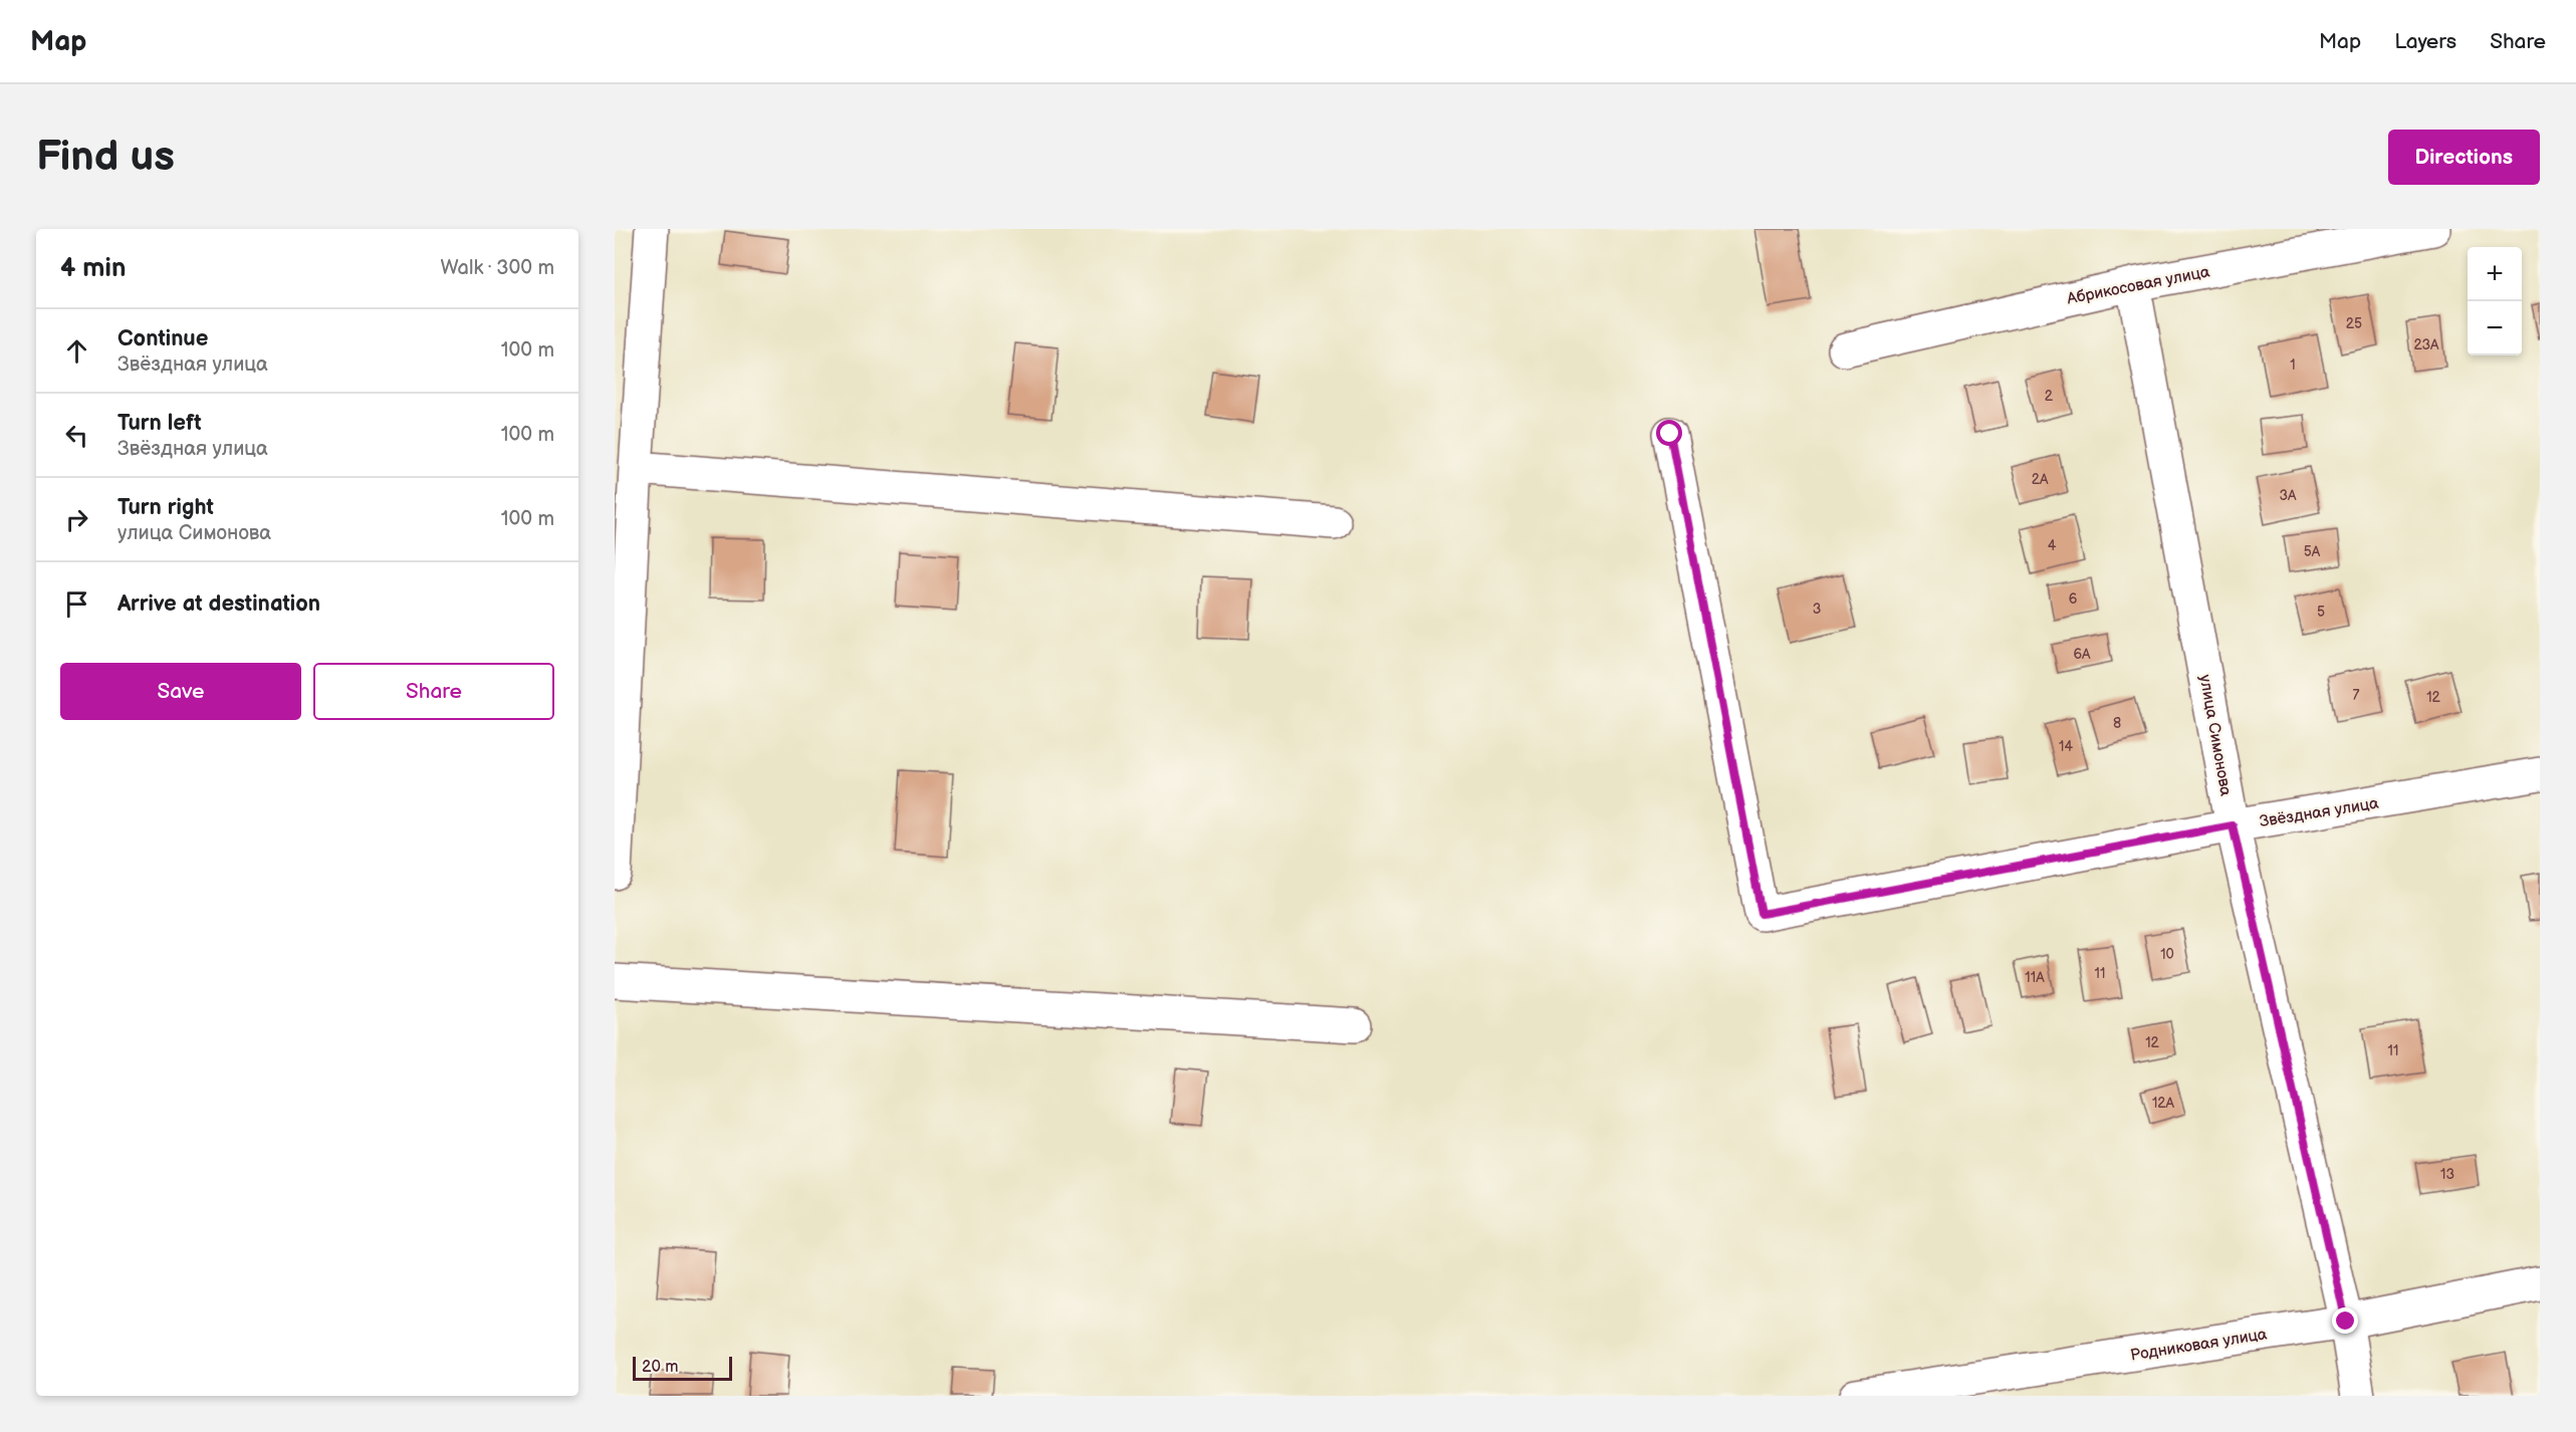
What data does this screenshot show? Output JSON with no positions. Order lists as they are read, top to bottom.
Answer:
{
  "streets": {
    "street": [
      "Абрикосовая улица",
      "улица Симонова",
      "Звёздная улица",
      "Родниковая улица"
    ]
  },
  "crossings": [
    ["Абрикосовая улица", "улица Симонова"],
    ["улица Симонова", "Звёздная улица"],
    ["улица Симонова", "Родниковая улица"]
  ],
  "house_numbers": [
    "25",
    "23А",
    "1",
    "2",
    "2А",
    "3А",
    "4",
    "5А",
    "6",
    "3",
    "5",
    "6А",
    "7",
    "12",
    "8",
    "14",
    "10",
    "11",
    "11А",
    "12",
    "11",
    "12А",
    "13"
  ],
  "scale_bar": "20 m",
  "page": {
    "header": "Map",
    "nav": ["Map", "Layers", "Share"],
    "buttons": [
      "Directions",
      ["Save", "Share"]
    ],
    "title": "Find us",
    "heading": ["4 min", "Walk · 300 m"],
    "map_buttons": ["+", "−"],
    "list": [
      ["Continue", "Звёздная улица", "100 m"],
      ["Turn left", "Звёздная улица", "100 m"],
      ["Turn right", "улица Симонова", "100 m"],
      "Arrive at destination"
    ],
    "scale": "20 m"
  }
}
